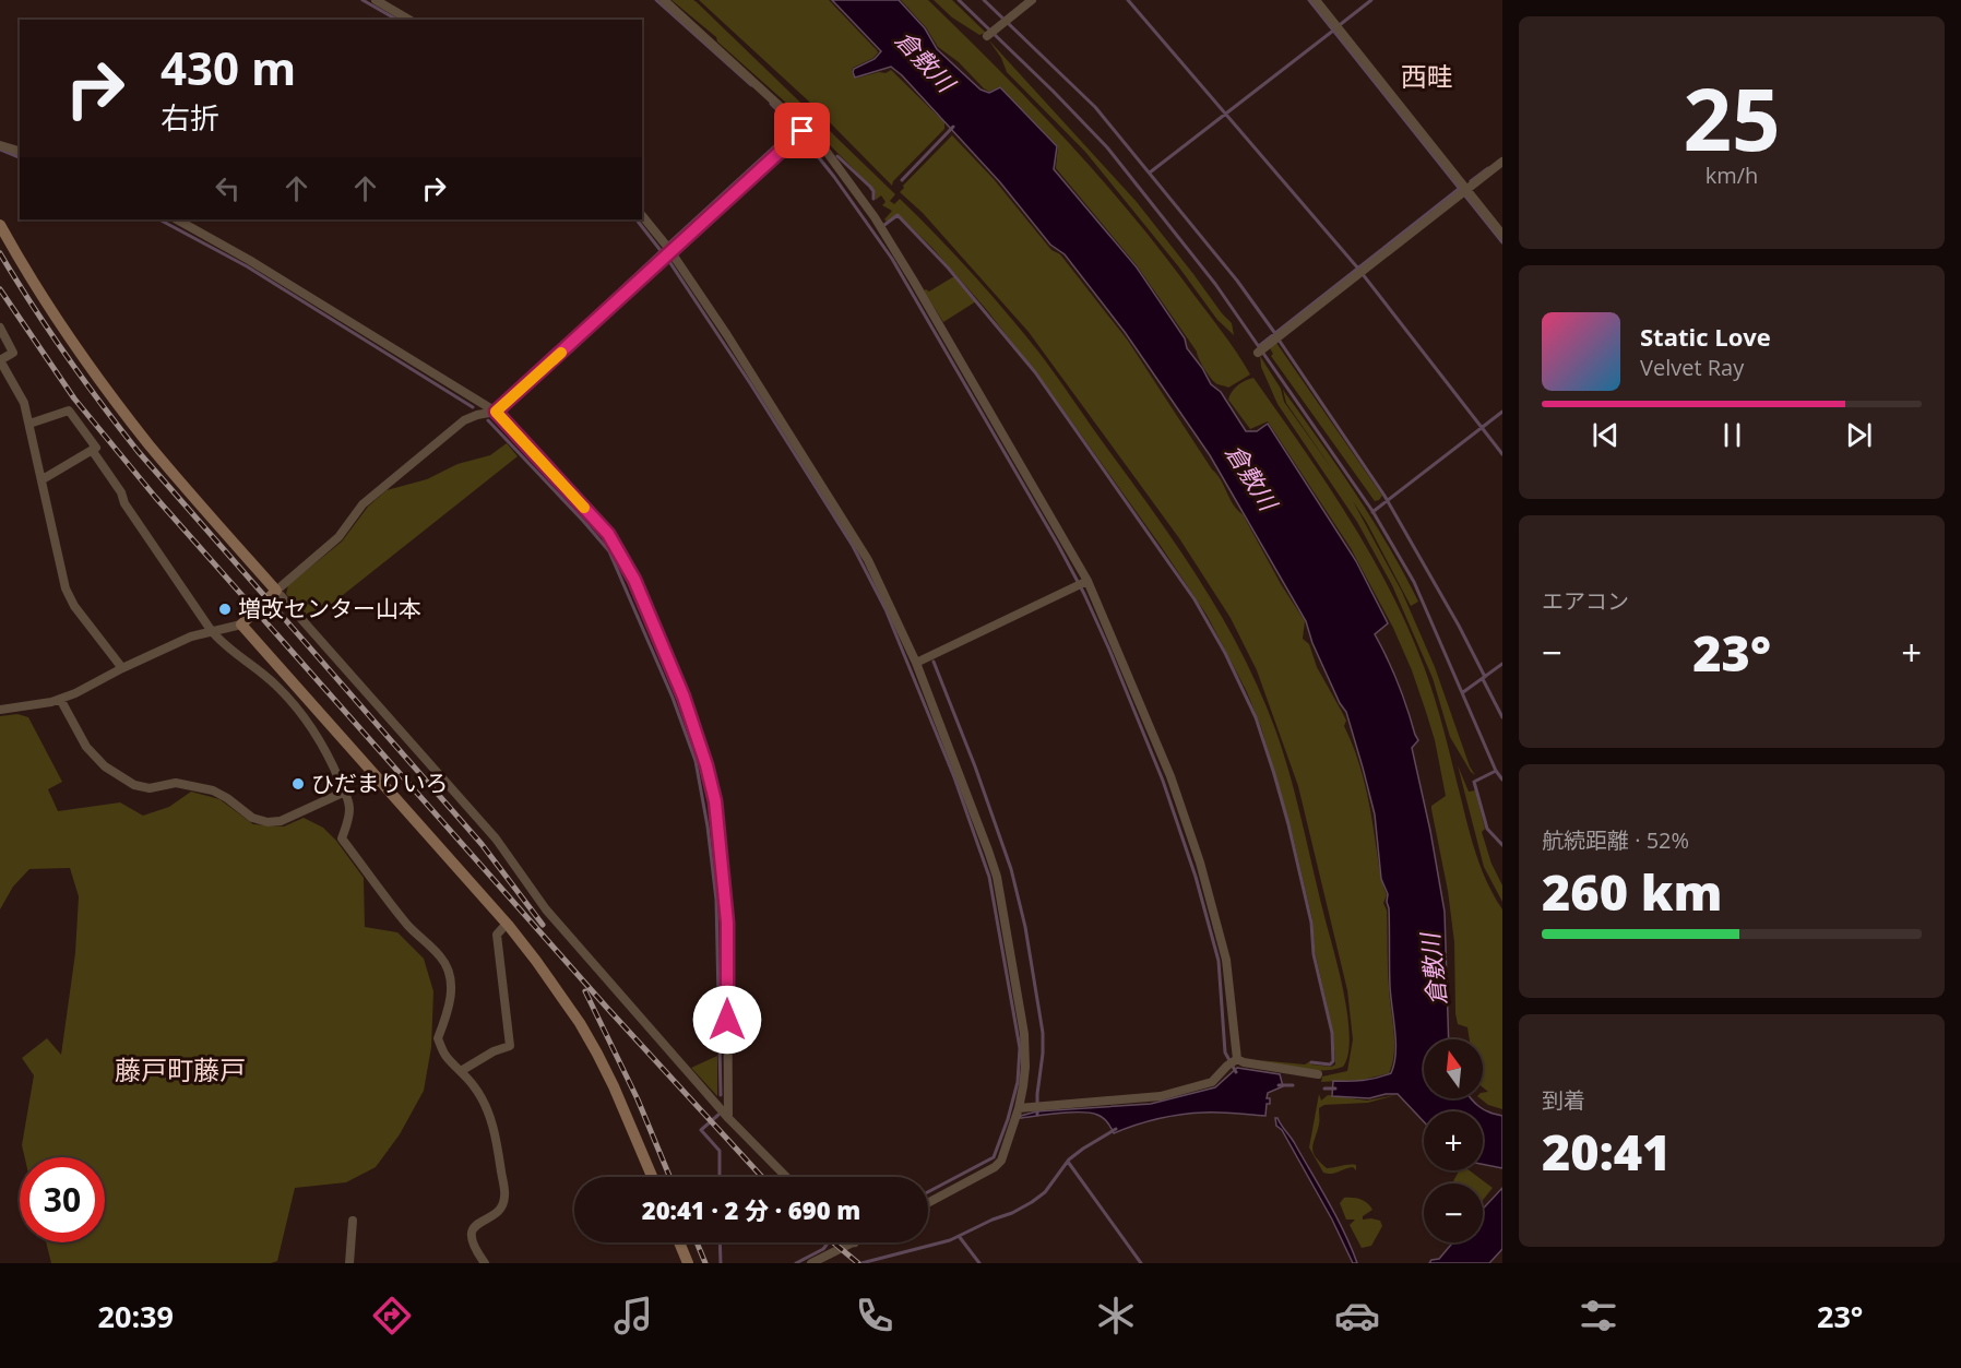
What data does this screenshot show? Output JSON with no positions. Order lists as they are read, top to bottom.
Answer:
{
  "districts": ["西畦", "藤戸町藤戸"],
  "water": ["倉敷川"],
  "places": ["増改センター山本", "ひだまりいろ"],
  "north": "top",
  "page": {
    "tile": [
      ["25", "km/h"],
      "エアコン",
      ["航続距離 · 52%", "260 km"],
      ["到着", "20:41"]
    ],
    "turn": ["430 m", "右折"],
    "song": ["Static Love", "Velvet Ray"],
    "heat": ["−", "23°", "+"],
    "map_buttons": ["+", "−"],
    "limit": "30",
    "trip": "20:41 · 2 分 · 690 m",
    "tabs": ["20:39", "23°"]
  }
}
